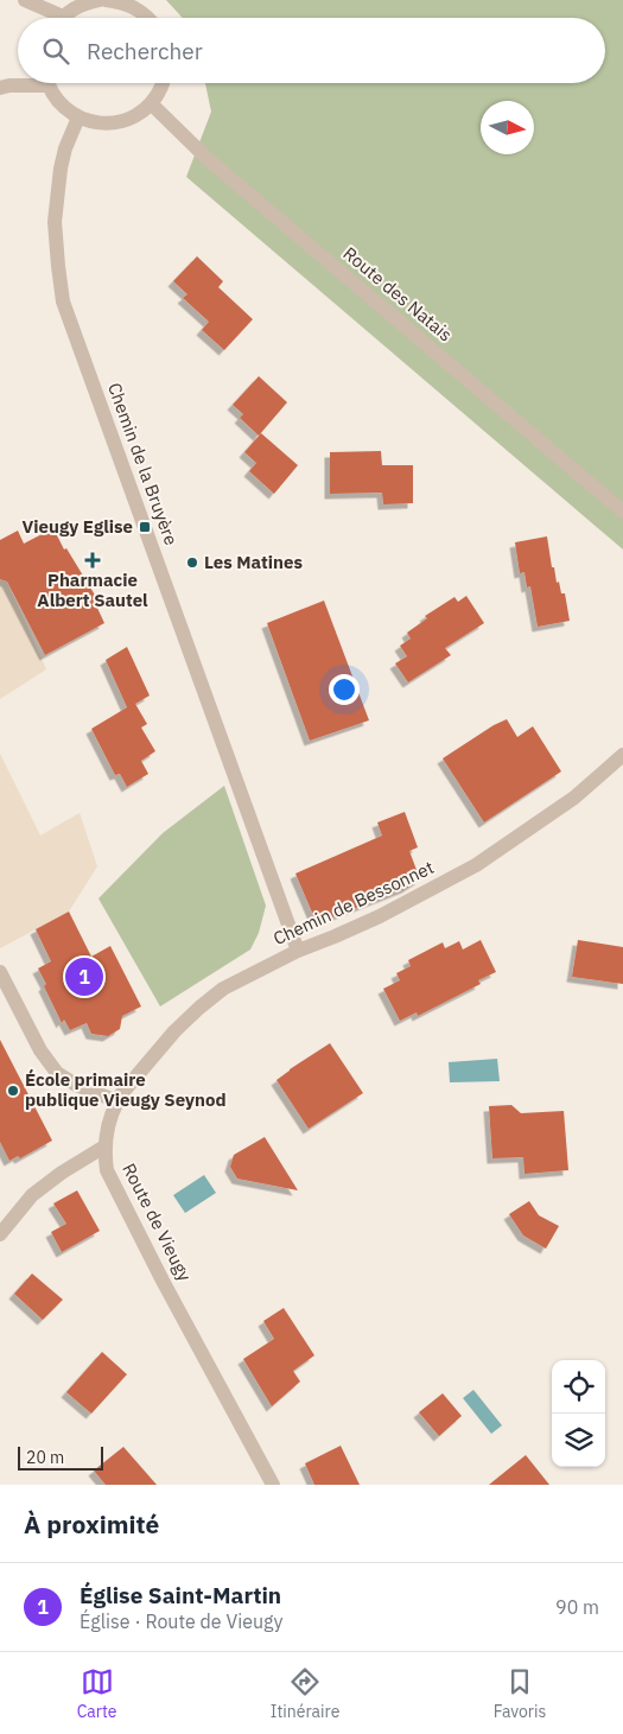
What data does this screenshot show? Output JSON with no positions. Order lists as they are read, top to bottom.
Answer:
{
  "streets": {
    "street": [
      "Route des Natais",
      "Chemin de la Bruyère",
      "Chemin de Bessonnet",
      "Route de Vieugy"
    ]
  },
  "crossings": [
    ["Chemin de la Bruyère", "Chemin de Bessonnet"],
    ["Chemin de Bessonnet", "Route de Vieugy"]
  ],
  "places": {
    "transit": ["Vieugy Eglise"],
    "health": ["Pharmacie Albert Sautel"],
    "other": ["Les Matines", "École primaire publique Vieugy Seynod"]
  },
  "scale_bar": "20 m",
  "north": "right",
  "page": {
    "search": "Rechercher",
    "pins": "1",
    "scale": "20 m",
    "heading": "À proximité",
    "list": [
      {
        "mark": "1",
        "name": "Église Saint-Martin",
        "note": "Église · Route de Vieugy",
        "value": "90 m"
      }
    ],
    "nav": ["Carte", "Itinéraire", "Favoris"]
  }
}
